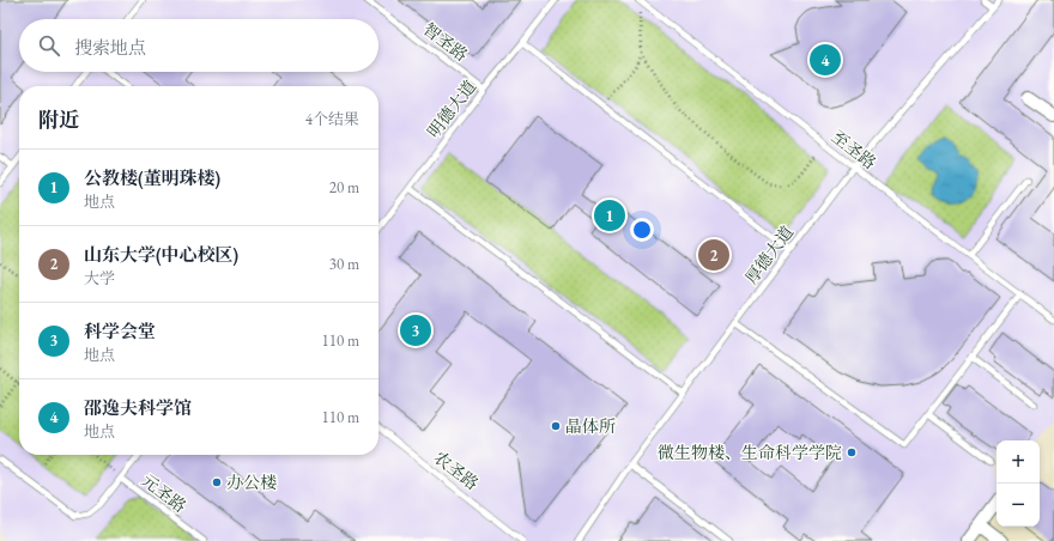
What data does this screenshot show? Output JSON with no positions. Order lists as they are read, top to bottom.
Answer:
{
  "streets": {
    "lane": [
      "智圣路",
      "明德大道",
      "至圣路",
      "厚德大道",
      "农圣路",
      "元圣路"
    ]
  },
  "crossings": [
    ["智圣路", "明德大道"],
    ["至圣路", "厚德大道"]
  ],
  "places": ["晶体所", "微生物楼、生命科学学院", "办公楼"],
  "page": {
    "search": "搜索地点",
    "pins": [
      "4",
      "1",
      "2",
      "3"
    ],
    "heading": ["附近", "4个结果"],
    "list": [
      {
        "mark": "1",
        "name": "公教楼(董明珠楼)",
        "note": "地点",
        "value": "20 m"
      },
      {
        "mark": "2",
        "name": "山东大学(中心校区)",
        "note": "大学",
        "value": "30 m"
      },
      {
        "mark": "3",
        "name": "科学会堂",
        "note": "地点",
        "value": "110 m"
      },
      {
        "mark": "4",
        "name": "邵逸夫科学馆",
        "note": "地点",
        "value": "110 m"
      }
    ],
    "map_buttons": ["+", "−"]
  }
}
